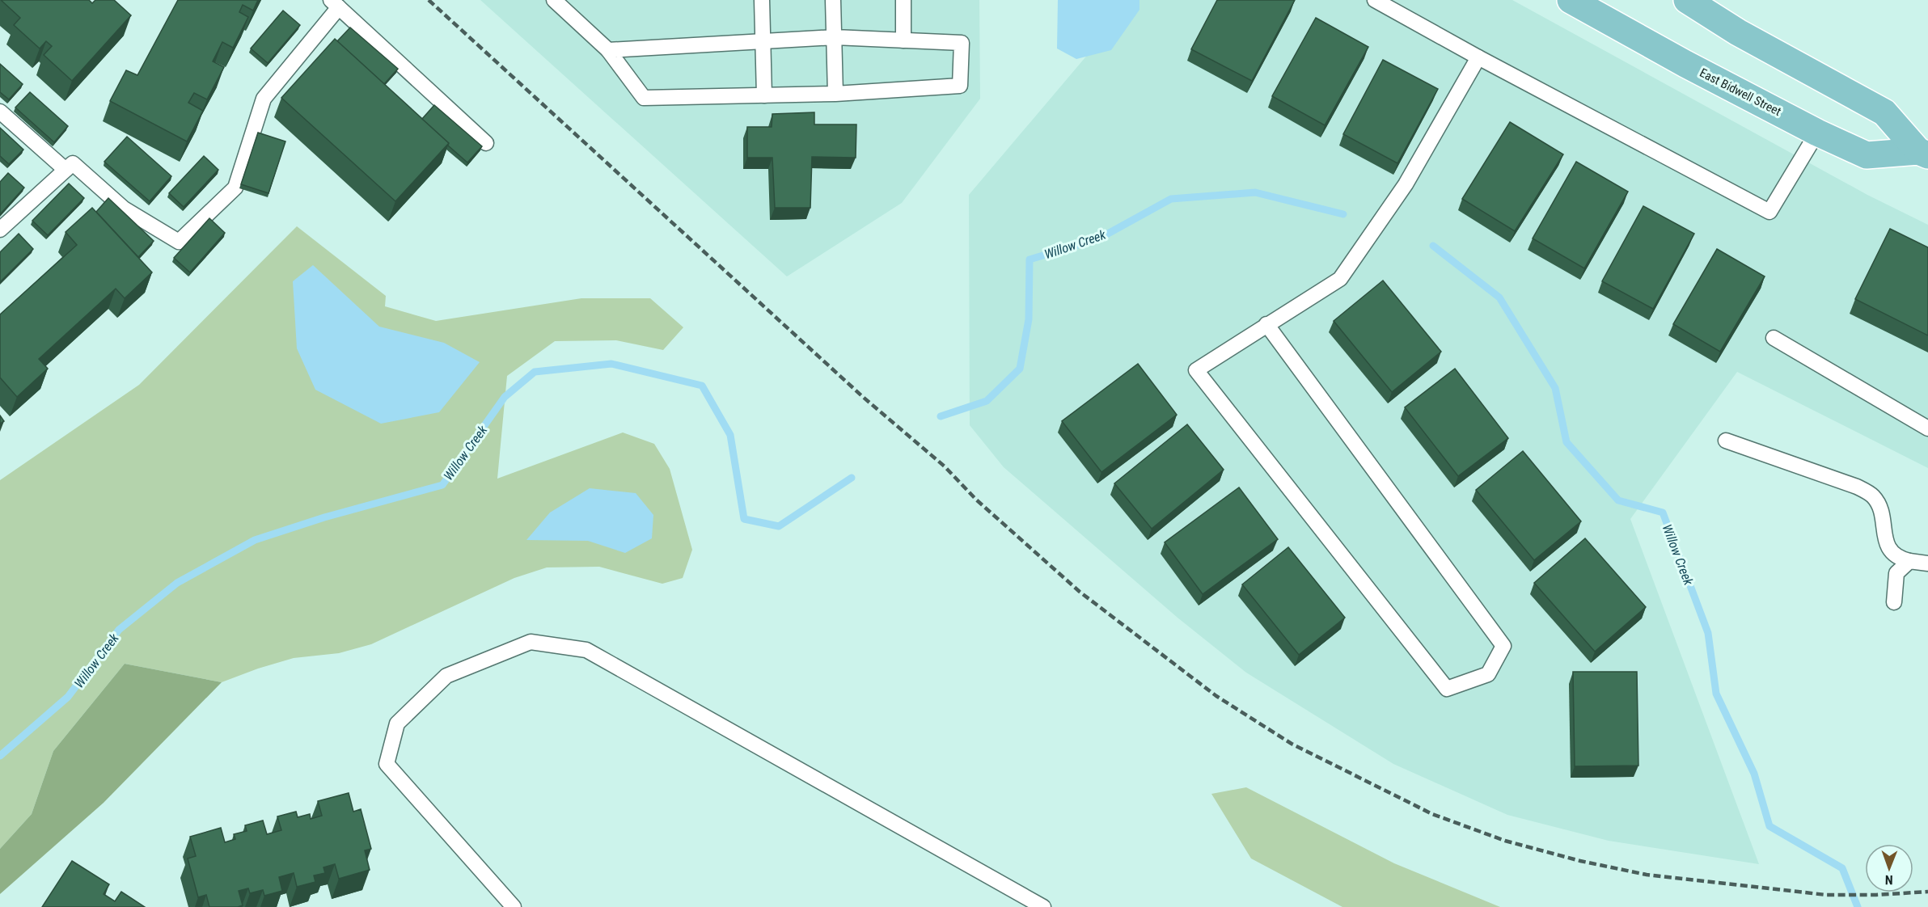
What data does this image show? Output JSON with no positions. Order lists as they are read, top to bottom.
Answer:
{
  "streets": {
    "main road": ["East Bidwell Street"]
  },
  "water": ["Willow Creek"],
  "north": "bottom"
}
